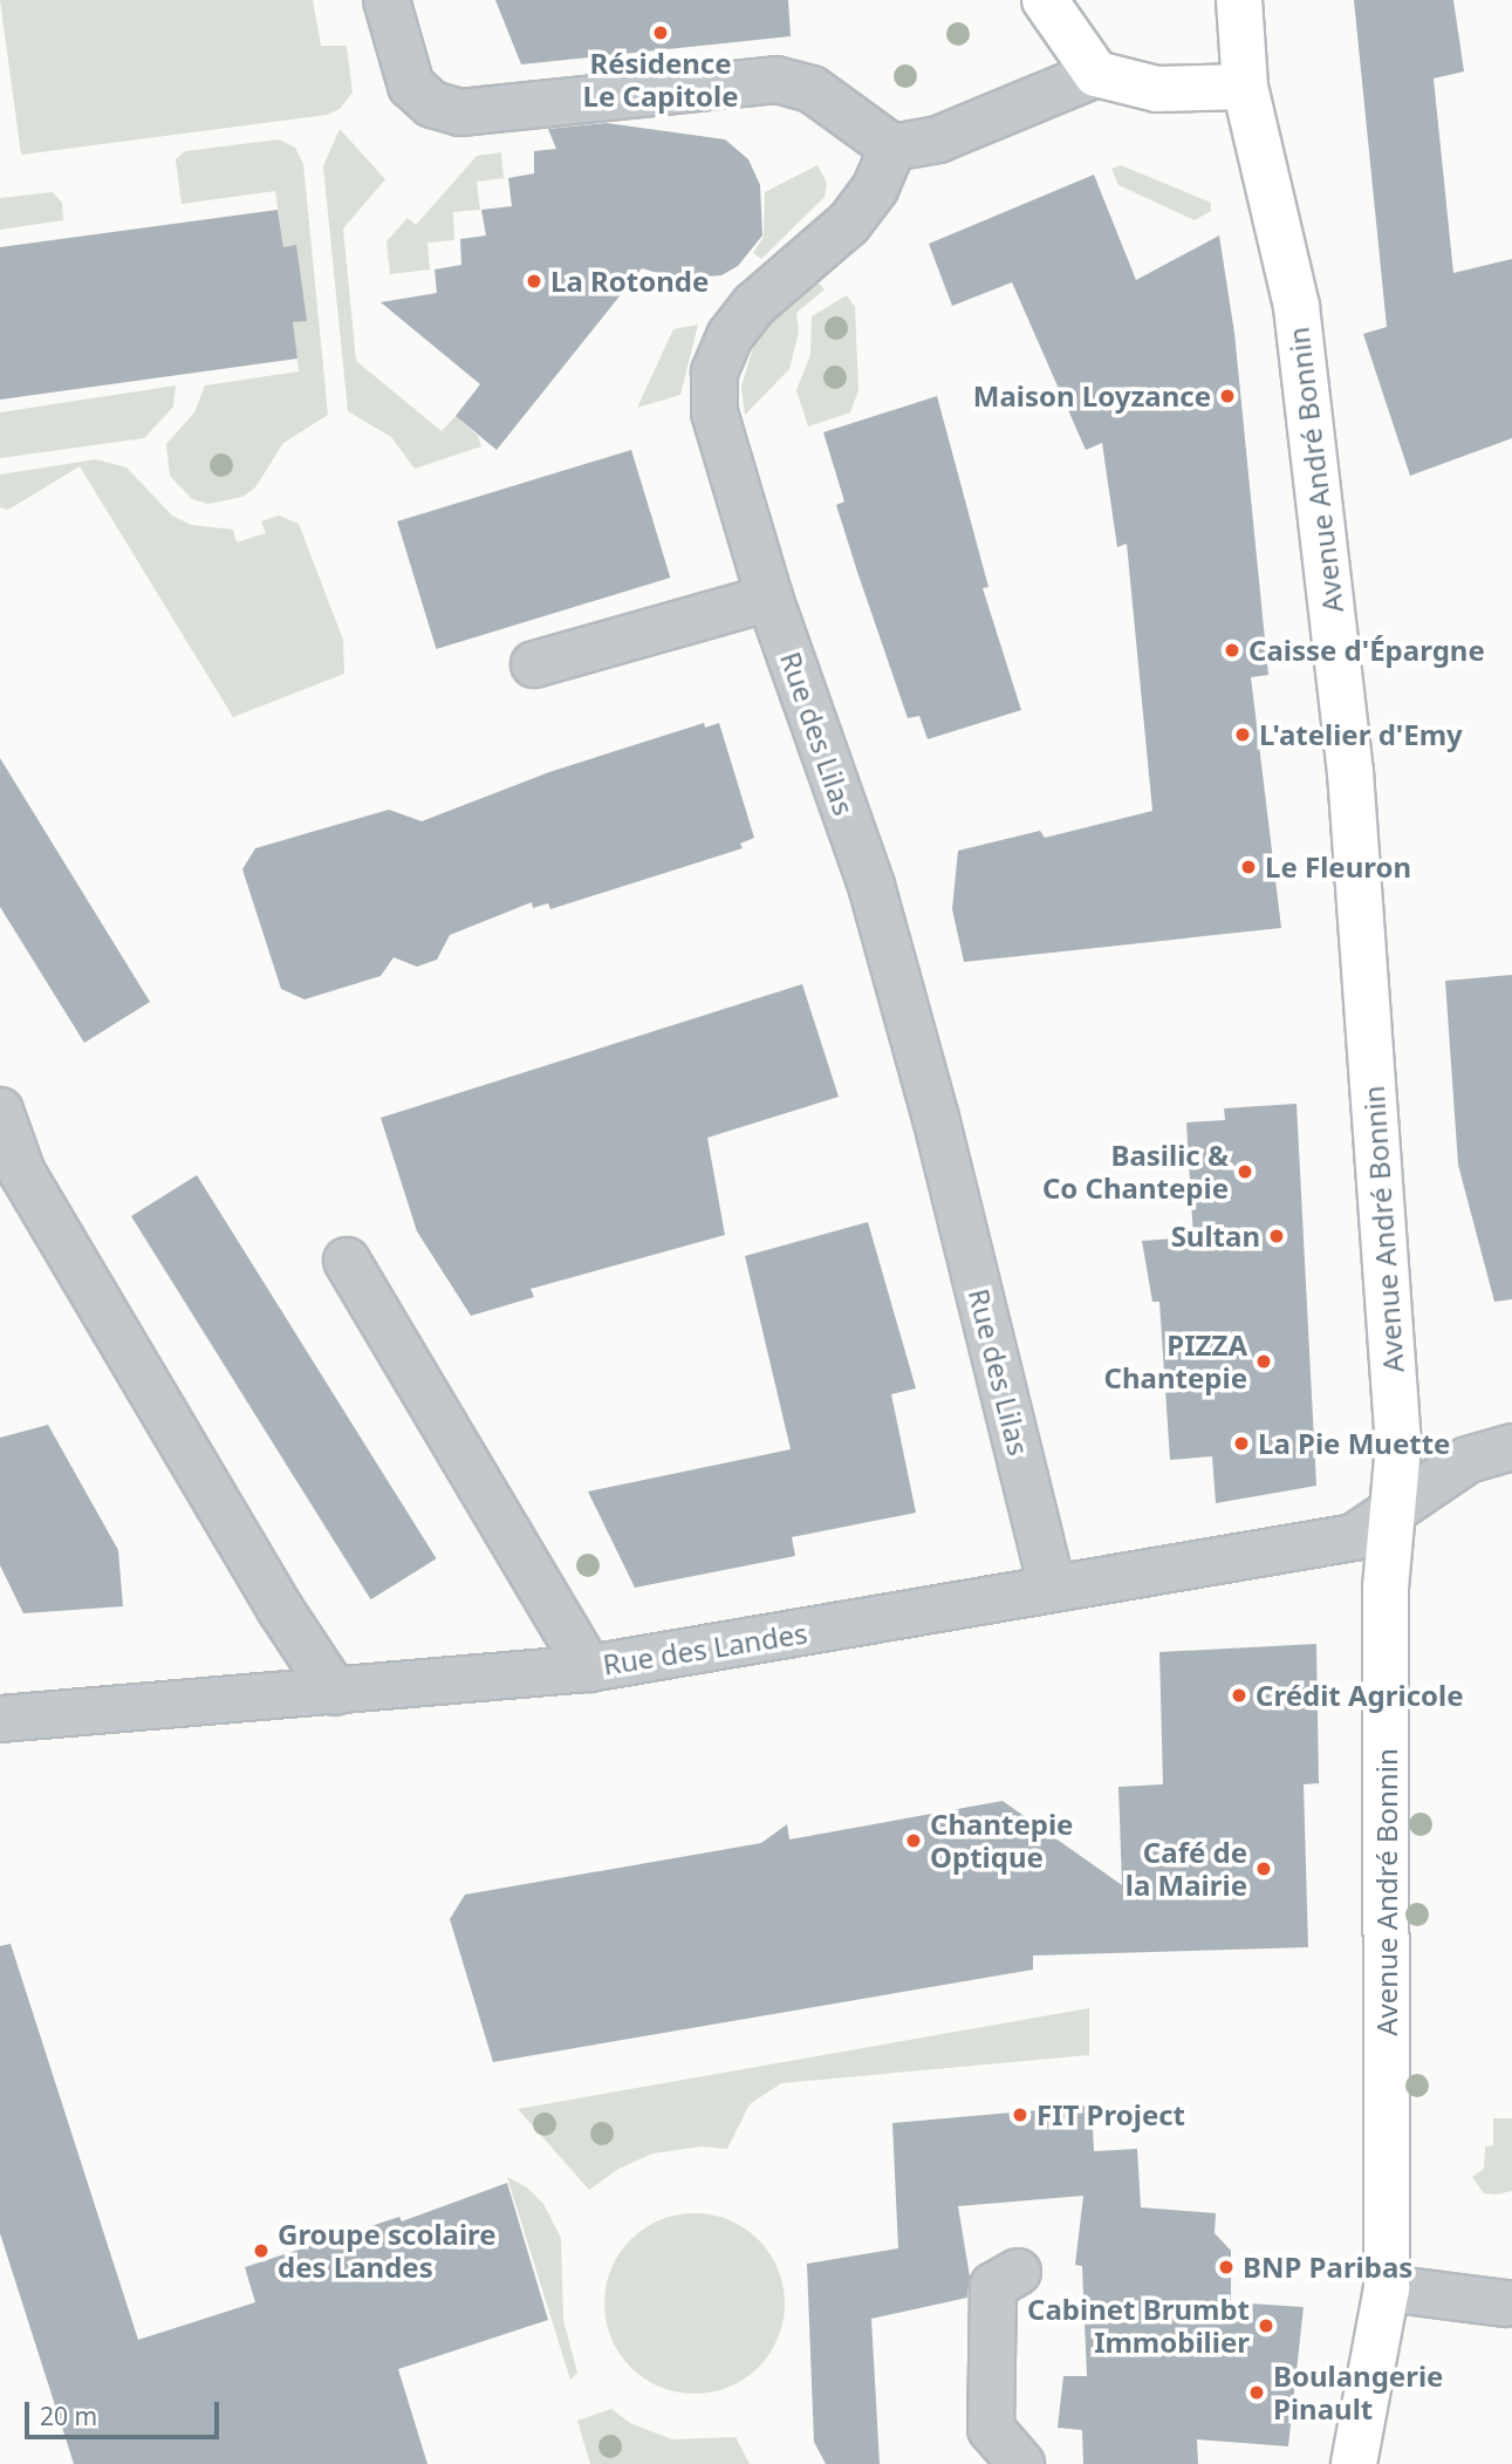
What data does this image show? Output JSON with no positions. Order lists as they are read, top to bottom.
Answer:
{
  "streets": {
    "main road": ["Avenue André Bonnin"],
    "street": ["Rue des Lilas", "Rue des Landes"]
  },
  "crossings": [
    ["Avenue André Bonnin", "Rue des Landes"],
    ["Rue des Lilas", "Rue des Landes"]
  ],
  "places": [
    "Résidence Le Capitole",
    "La Rotonde",
    "Maison Loyzance",
    "Caisse d'Épargne",
    "L'atelier d'Emy",
    "Le Fleuron",
    "Basilic & Co Chantepie",
    "Sultan",
    "PIZZA Chantepie",
    "La Pie Muette",
    "Crédit Agricole",
    "Chantepie Optique",
    "Café de la Mairie",
    "FIT Project",
    "Groupe scolaire des Landes",
    "BNP Paribas",
    "Cabinet Brumbt Immobilier",
    "Boulangerie Pinault"
  ],
  "scale_bar": "20 m"
}
